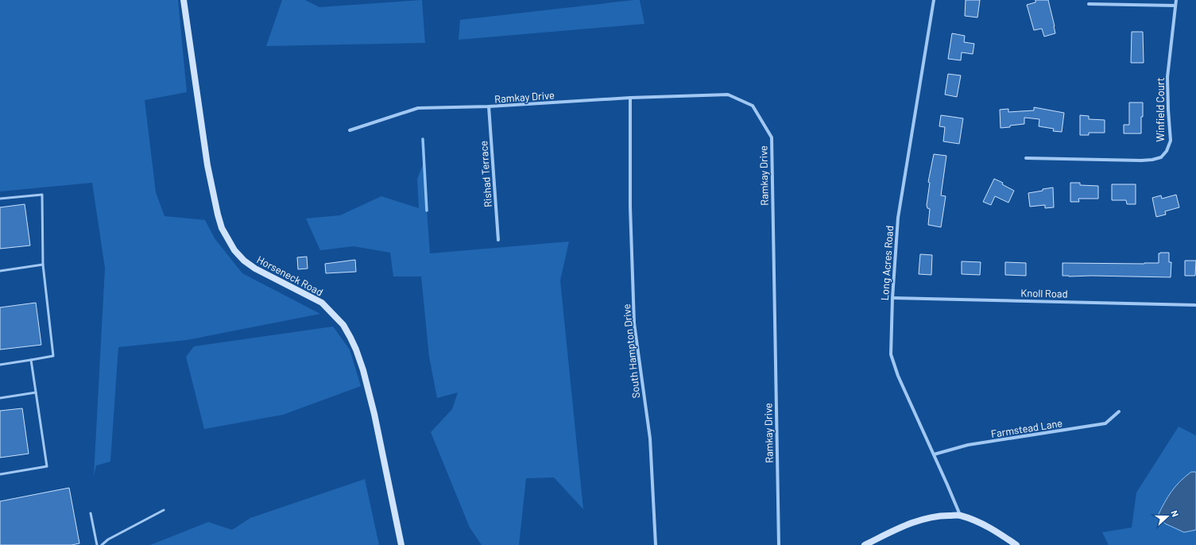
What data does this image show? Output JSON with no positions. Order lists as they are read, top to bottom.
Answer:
{
  "streets": {
    "street": [
      "Ramkay Drive",
      "Winfield Court",
      "Rishad Terrace",
      "Long Acres Road",
      "Horseneck Road",
      "Knoll Road",
      "South Hampton Drive",
      "Farmstead Lane"
    ]
  },
  "crossings": [
    ["Ramkay Drive", "Rishad Terrace"],
    ["Ramkay Drive", "South Hampton Drive"],
    ["Long Acres Road", "Knoll Road"],
    ["Long Acres Road", "Farmstead Lane"]
  ],
  "north": "right"
}
